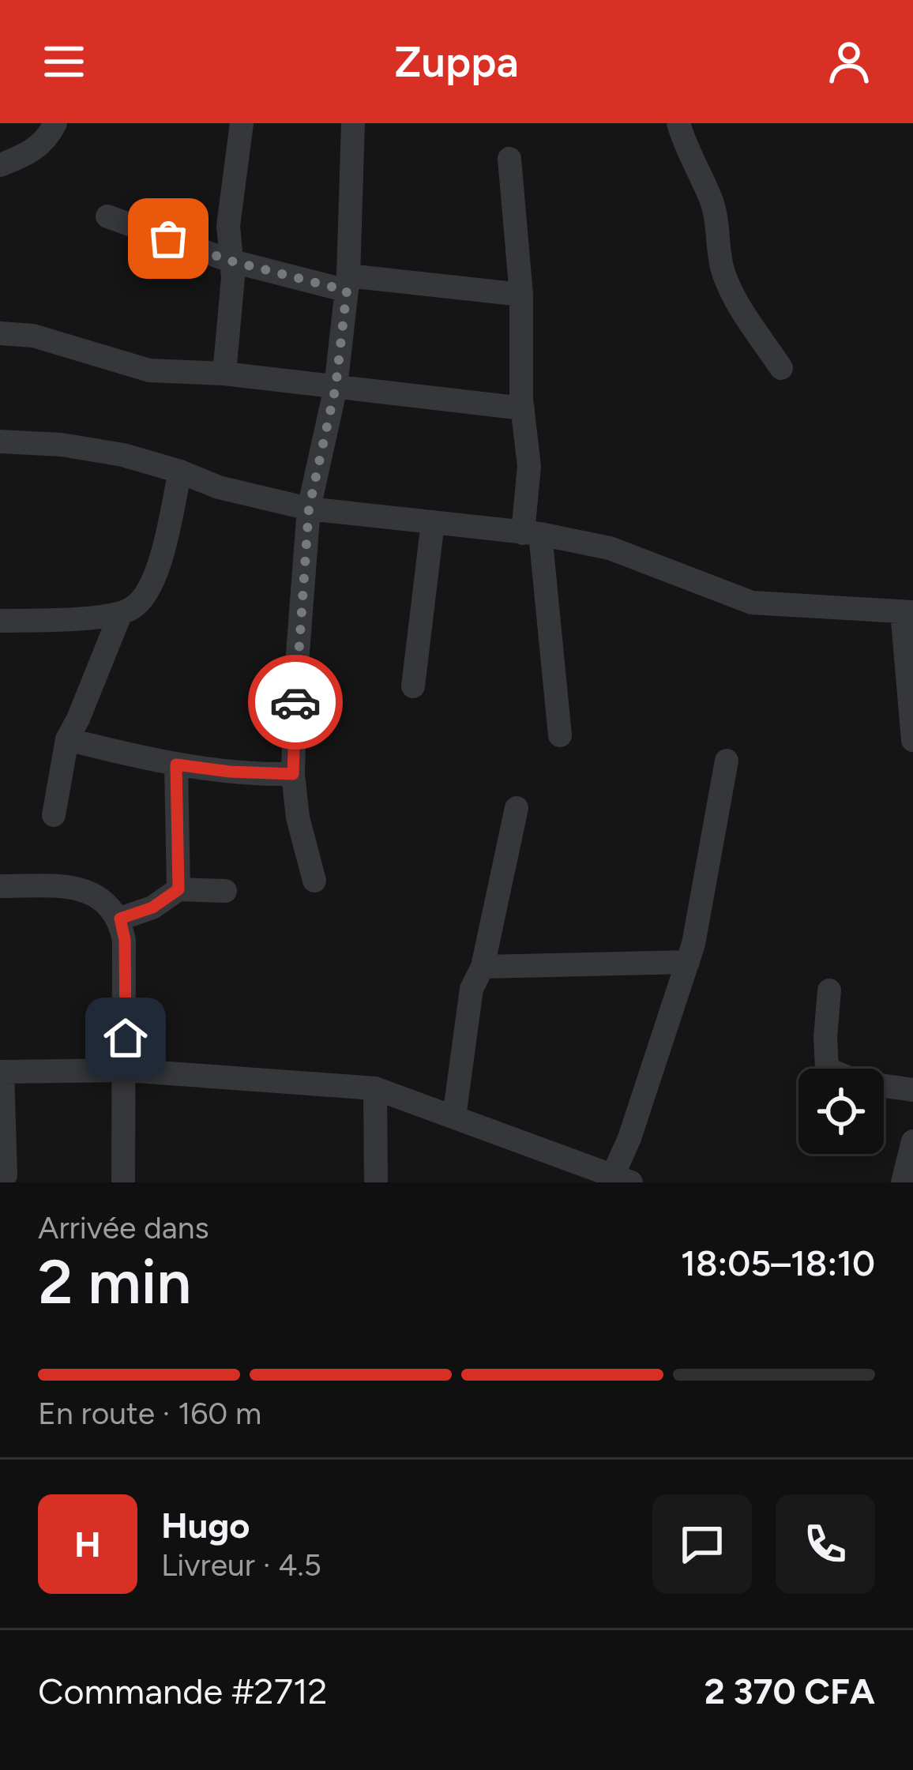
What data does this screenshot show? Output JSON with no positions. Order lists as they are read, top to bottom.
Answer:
{
  "page": {
    "header": "Zuppa",
    "heading": ["2 min", "Arrivée dans", "18:05–18:10"],
    "panel": [
      "Hugo",
      "Livreur · 4.5",
      "Commande #2712",
      "2 370 CFA"
    ],
    "bar": "En route · 160 m",
    "round": "H"
  }
}
